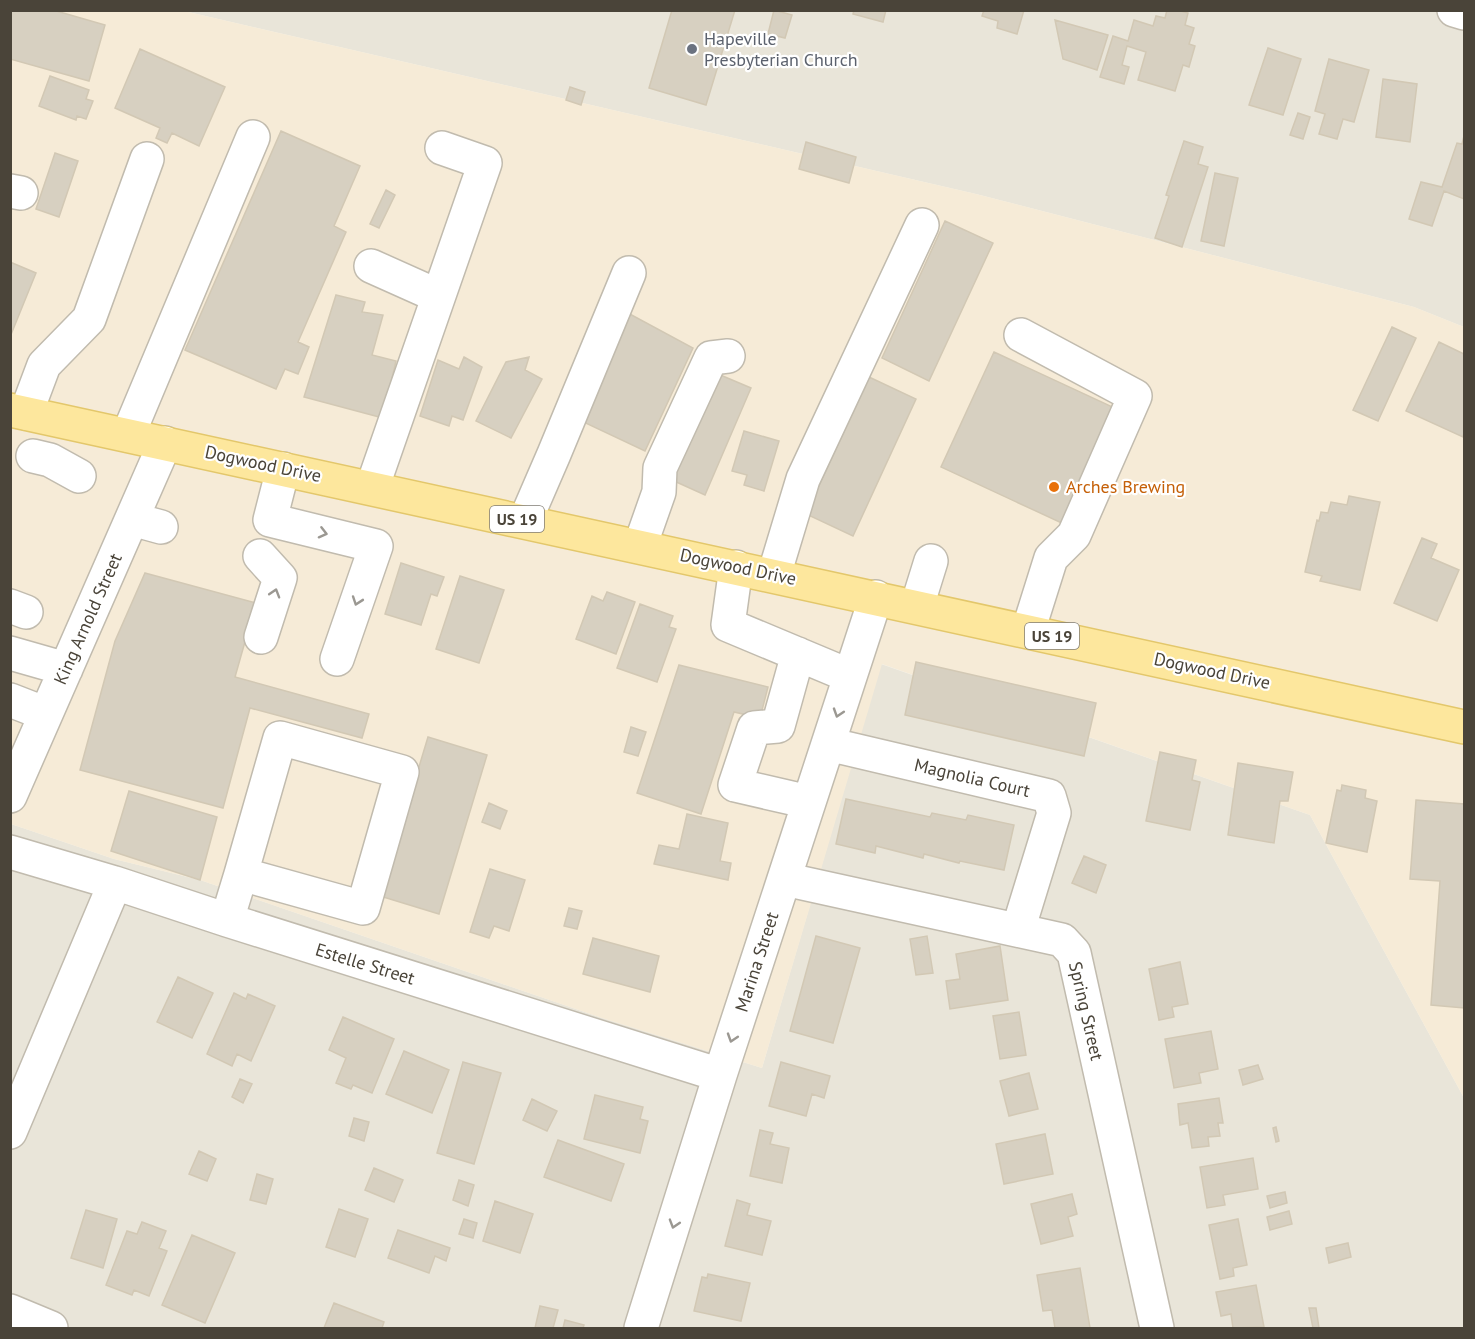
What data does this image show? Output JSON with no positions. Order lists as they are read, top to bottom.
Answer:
{
  "streets": {
    "main road": ["Dogwood Drive", "US 19"],
    "street": [
      "King Arnold Street",
      "Magnolia Court",
      "Marina Street",
      "Estelle Street",
      "Spring Street"
    ]
  },
  "crossings": [
    ["Dogwood Drive", "King Arnold Street"],
    ["Dogwood Drive", "Marina Street"],
    ["Magnolia Court", "Marina Street"],
    ["Magnolia Court", "Spring Street"],
    ["Marina Street", "Estelle Street"],
    ["Marina Street", "Spring Street"]
  ],
  "one_way": ["Marina Street"],
  "places": ["Hapeville Presbyterian Church", "Arches Brewing"]
}
